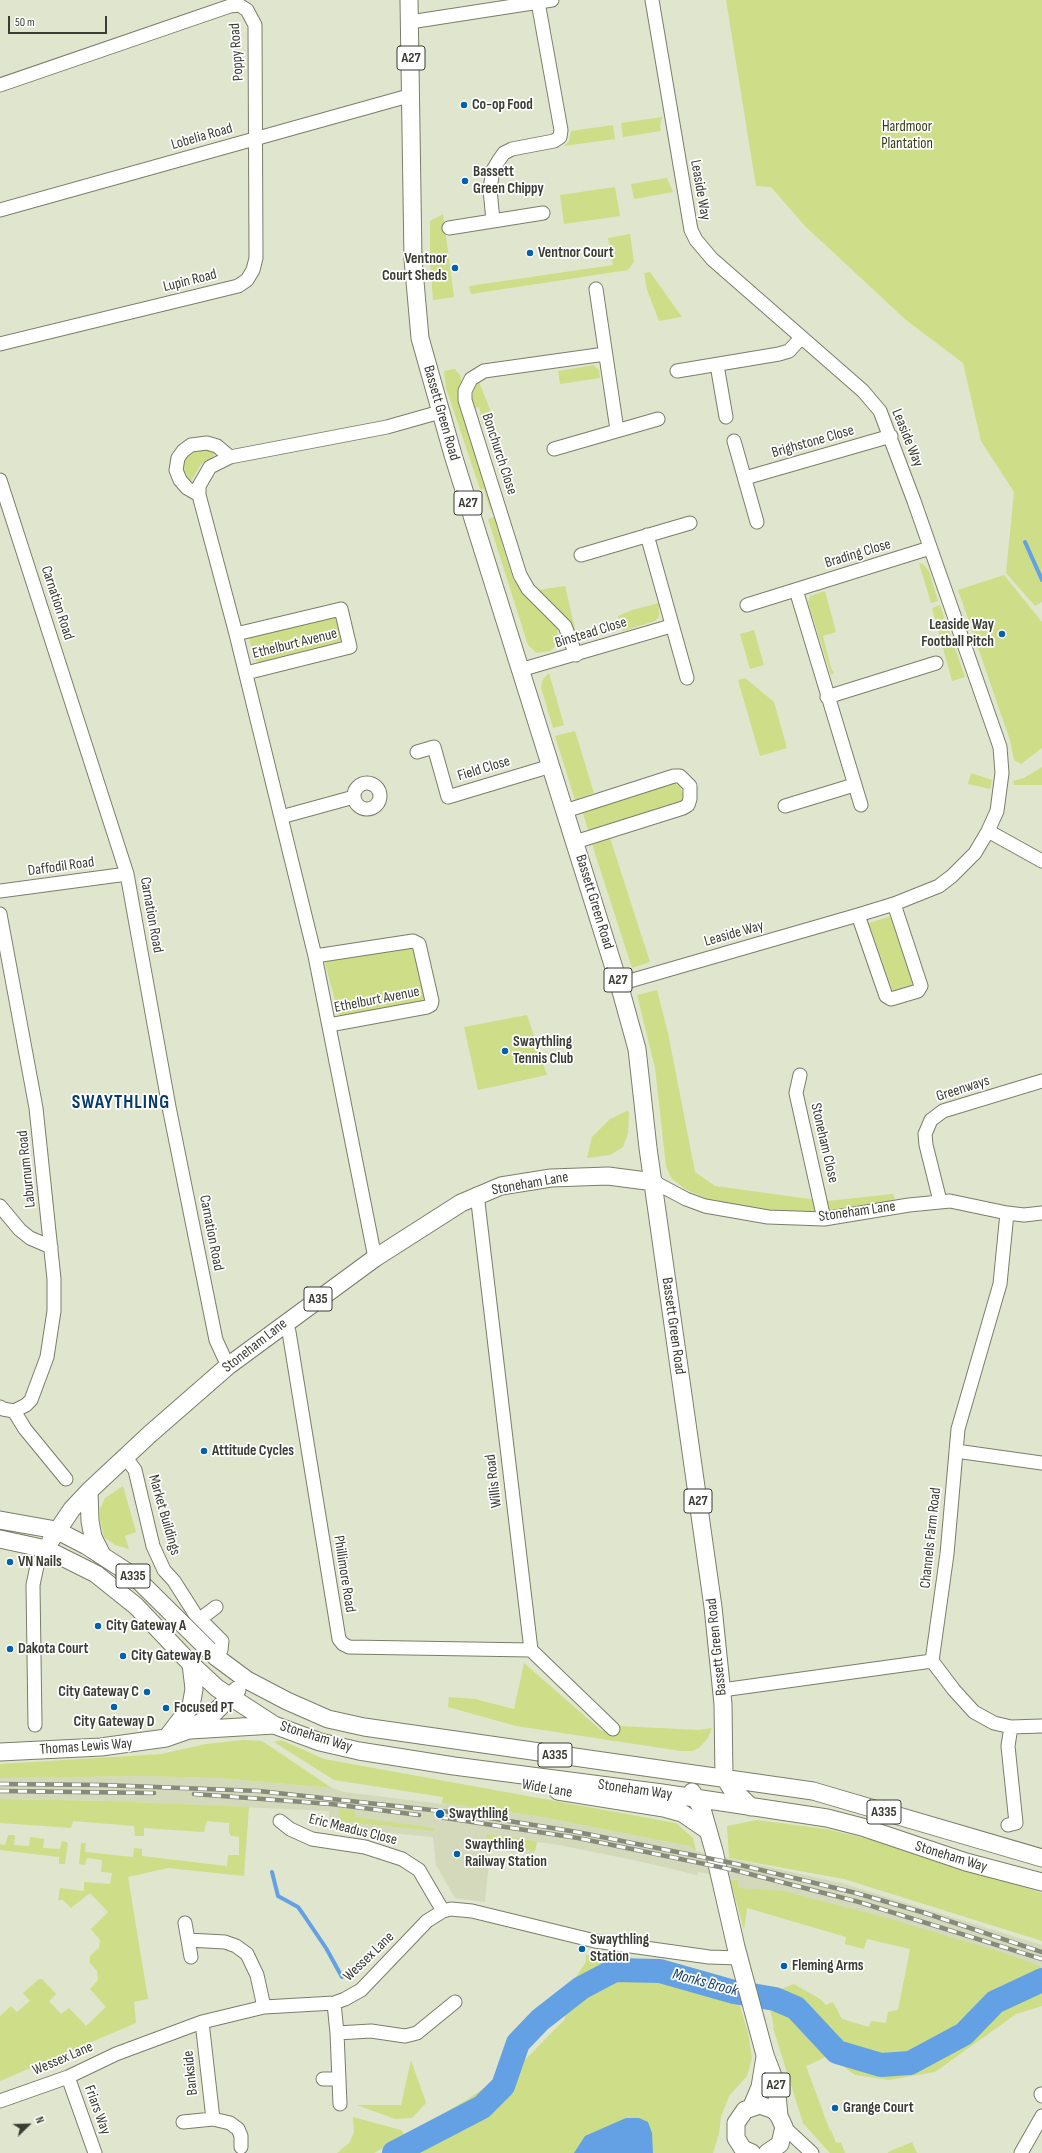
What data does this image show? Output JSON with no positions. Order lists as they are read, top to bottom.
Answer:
{
  "streets": {
    "main road": [
      "A27",
      "Bassett Green Road",
      "Stoneham Lane",
      "A35",
      "A335",
      "Stoneham Way",
      "Thomas Lewis Way",
      "Wide Lane"
    ],
    "street": [
      "Poppy Road",
      "Lobelia Road",
      "Leaside Way",
      "Lupin Road",
      "Brighstone Close",
      "Bonchurch Close",
      "Brading Close",
      "Carnation Road",
      "Binstead Close",
      "Ethelburt Avenue",
      "Field Close",
      "Daffodil Road",
      "Greenways",
      "Stoneham Close",
      "Laburnum Road",
      "Willis Road",
      "Market Buildings",
      "Channels Farm Road",
      "Phillimore Road",
      "Eric Meadus Close",
      "Wessex Lane",
      "Bankside",
      "Friars Way"
    ]
  },
  "crossings": [
    ["Poppy Road", "Lobelia Road"],
    ["Poppy Road", "Lupin Road"],
    ["A27", "Stoneham Way"],
    ["A27", "Wide Lane"],
    ["Lobelia Road", "Lupin Road"],
    ["Lobelia Road", "Bassett Green Road"],
    ["Leaside Way", "Bassett Green Road"],
    ["Leaside Way", "Brighstone Close"],
    ["Leaside Way", "Brading Close"],
    ["Bassett Green Road", "Binstead Close"],
    ["Bassett Green Road", "Field Close"],
    ["Bassett Green Road", "Stoneham Lane"],
    ["Bassett Green Road", "Stoneham Way"],
    ["Bonchurch Close", "Binstead Close"],
    ["Carnation Road", "Daffodil Road"],
    ["Carnation Road", "Stoneham Lane"],
    ["Ethelburt Avenue", "Stoneham Lane"],
    ["Greenways", "Stoneham Lane"],
    ["Stoneham Close", "Stoneham Lane"],
    ["Stoneham Lane", "A35"],
    ["Stoneham Lane", "Willis Road"],
    ["Stoneham Lane", "Market Buildings"],
    ["Stoneham Lane", "Channels Farm Road"],
    ["Stoneham Lane", "Phillimore Road"],
    ["Stoneham Lane", "A335"],
    ["A35", "A335"],
    ["Willis Road", "Phillimore Road"],
    ["Market Buildings", "A335"],
    ["A335", "Stoneham Way"],
    ["A335", "Thomas Lewis Way"],
    ["Stoneham Way", "Thomas Lewis Way"],
    ["Stoneham Way", "Wide Lane"],
    ["Eric Meadus Close", "Wessex Lane"],
    ["Wessex Lane", "Bankside"],
    ["Wessex Lane", "Friars Way"]
  ],
  "districts": ["SWAYTHLING"],
  "water": ["Monks Brook"],
  "parks": ["Hardmoor Plantation"],
  "places": [
    "Co-op Food",
    "Bassett Green Chippy",
    "Ventnor Court",
    "Ventnor Court Sheds",
    "Leaside Way Football Pitch",
    "Swaythling Tennis Club",
    "Attitude Cycles",
    "VN Nails",
    "City Gateway A",
    "Dakota Court",
    "City Gateway B",
    "City Gateway C",
    "City Gateway D",
    "Focused PT",
    "Swaythling",
    "Swaythling Railway Station",
    "Swaythling Station",
    "Fleming Arms",
    "Grange Court"
  ],
  "scale_bar": "50 m",
  "north": "top right"
}
